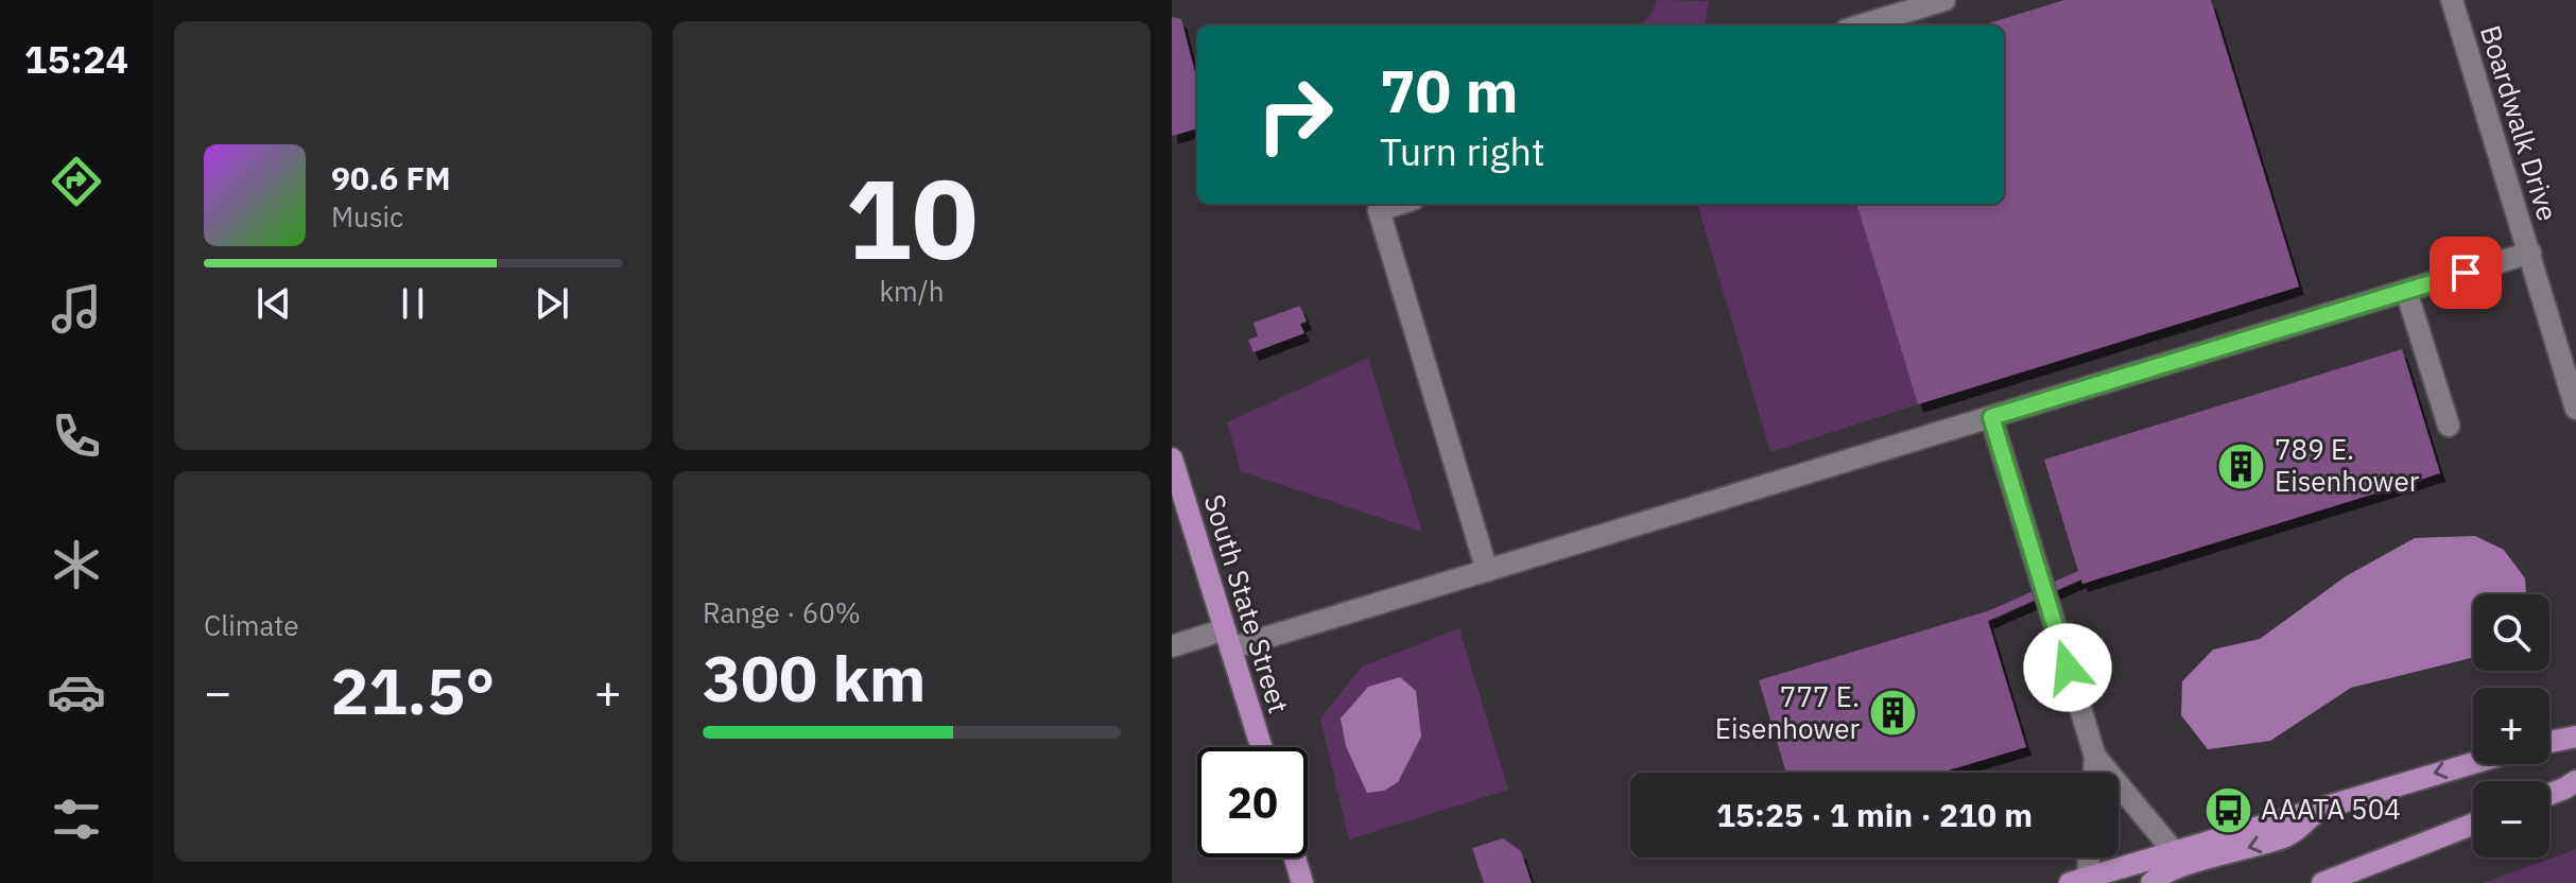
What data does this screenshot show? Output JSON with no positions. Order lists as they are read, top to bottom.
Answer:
{
  "streets": {
    "main road": ["South State Street"],
    "street": ["Boardwalk Drive"]
  },
  "places": {
    "building": ["789 E. Eisenhower", "777 E. Eisenhower"],
    "bus stop": ["AAATA 504"]
  },
  "page": {
    "tabs": "15:24",
    "tile": [
      ["10", "km/h"],
      "Climate",
      ["Range · 60%", "300 km"]
    ],
    "turn": ["70 m", "Turn right"],
    "song": ["90.6 FM", "Music"],
    "map_buttons": ["+", "−"],
    "heat": ["−", "21.5°", "+"],
    "limit": "20",
    "trip": "15:25 · 1 min · 210 m"
  }
}
